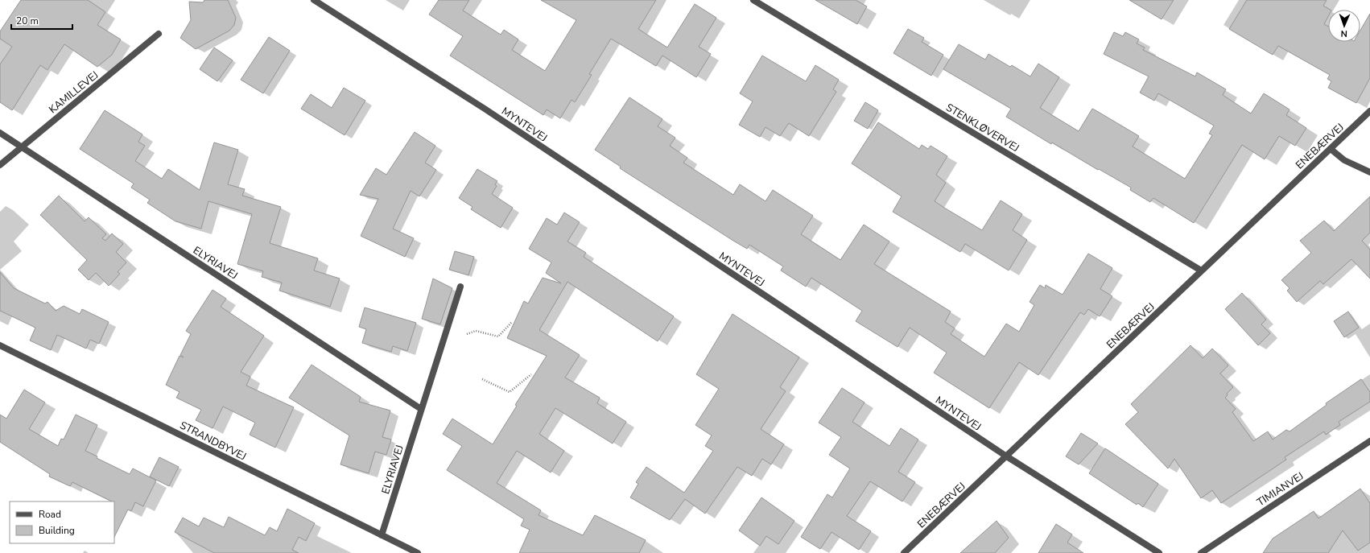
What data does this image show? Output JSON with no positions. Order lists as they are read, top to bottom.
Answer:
{
  "streets": {
    "street": [
      "KAMILLEVEJ",
      "MYNTEVEJ",
      "STENKLØVERVEJ",
      "ENEBÆRVEJ",
      "ELYRIAVEJ",
      "STRANDBYVEJ",
      "TIMIANVEJ"
    ]
  },
  "crossings": [
    ["KAMILLEVEJ", "ELYRIAVEJ"],
    ["MYNTEVEJ", "ENEBÆRVEJ"],
    ["STENKLØVERVEJ", "ENEBÆRVEJ"],
    ["ELYRIAVEJ", "STRANDBYVEJ"]
  ],
  "legend": ["Road", "Building"],
  "scale_bar": "20 m",
  "north": "bottom"
}
